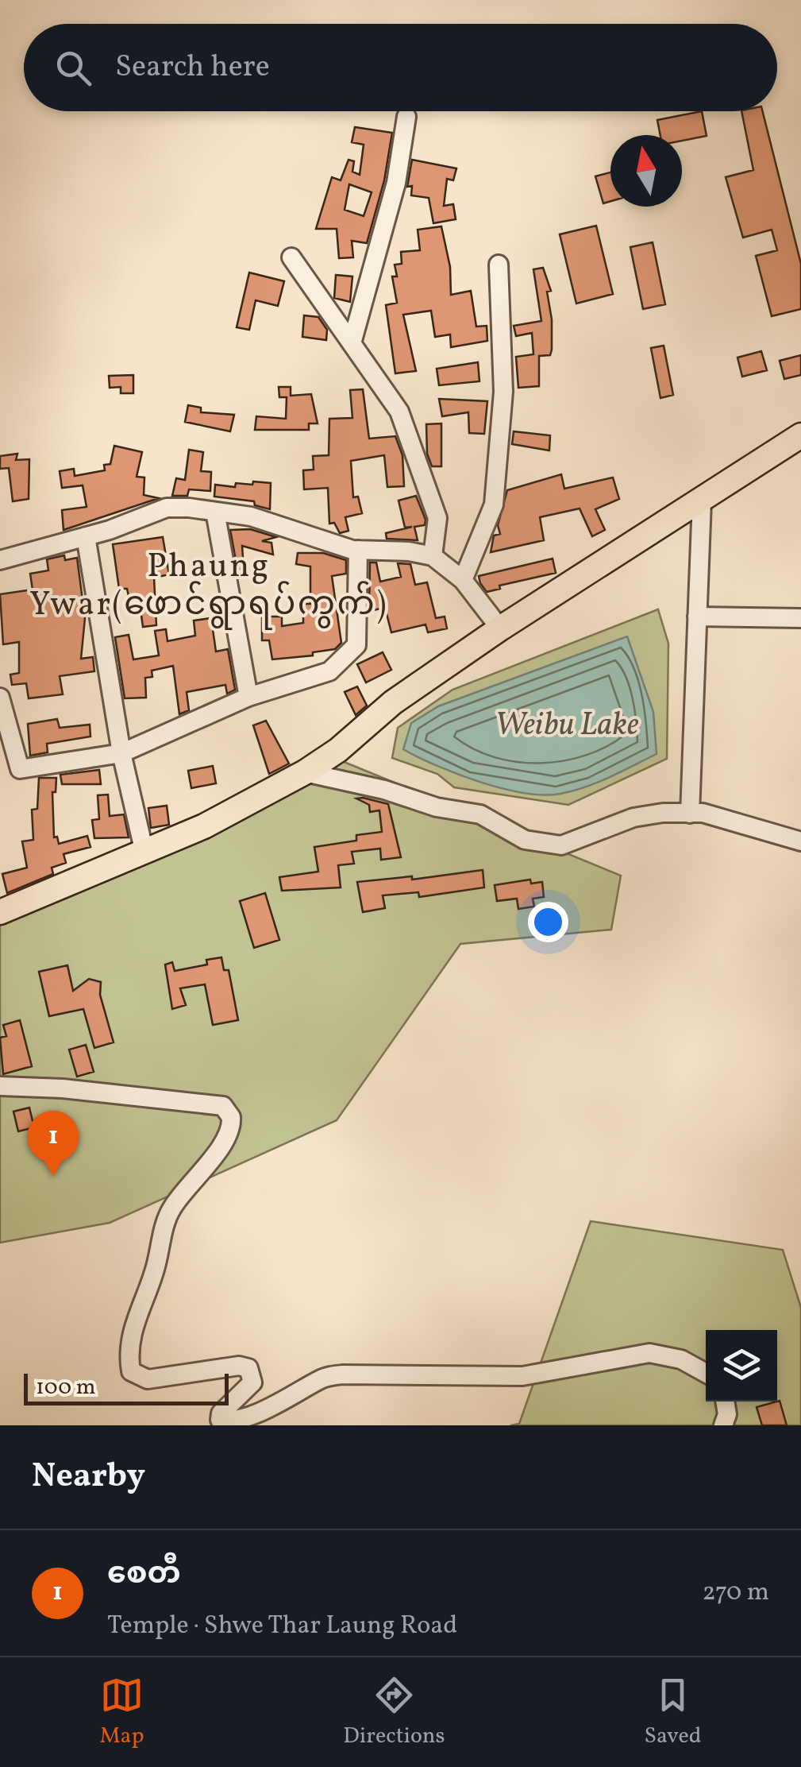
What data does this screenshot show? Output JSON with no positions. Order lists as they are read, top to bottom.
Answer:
{
  "districts": ["Phaung Ywar(ဖောင်ရွာရပ်ကွက်)"],
  "water": ["Weibu Lake"],
  "scale_bar": "100 m",
  "north": "top",
  "page": {
    "search": "Search here",
    "pins": "1",
    "scale": "100 m",
    "heading": "Nearby",
    "list": [
      {
        "mark": "1",
        "name": "စေတီ",
        "note": "Temple · Shwe Thar Laung Road",
        "value": "270 m"
      }
    ],
    "nav": ["Map", "Directions", "Saved"]
  }
}
